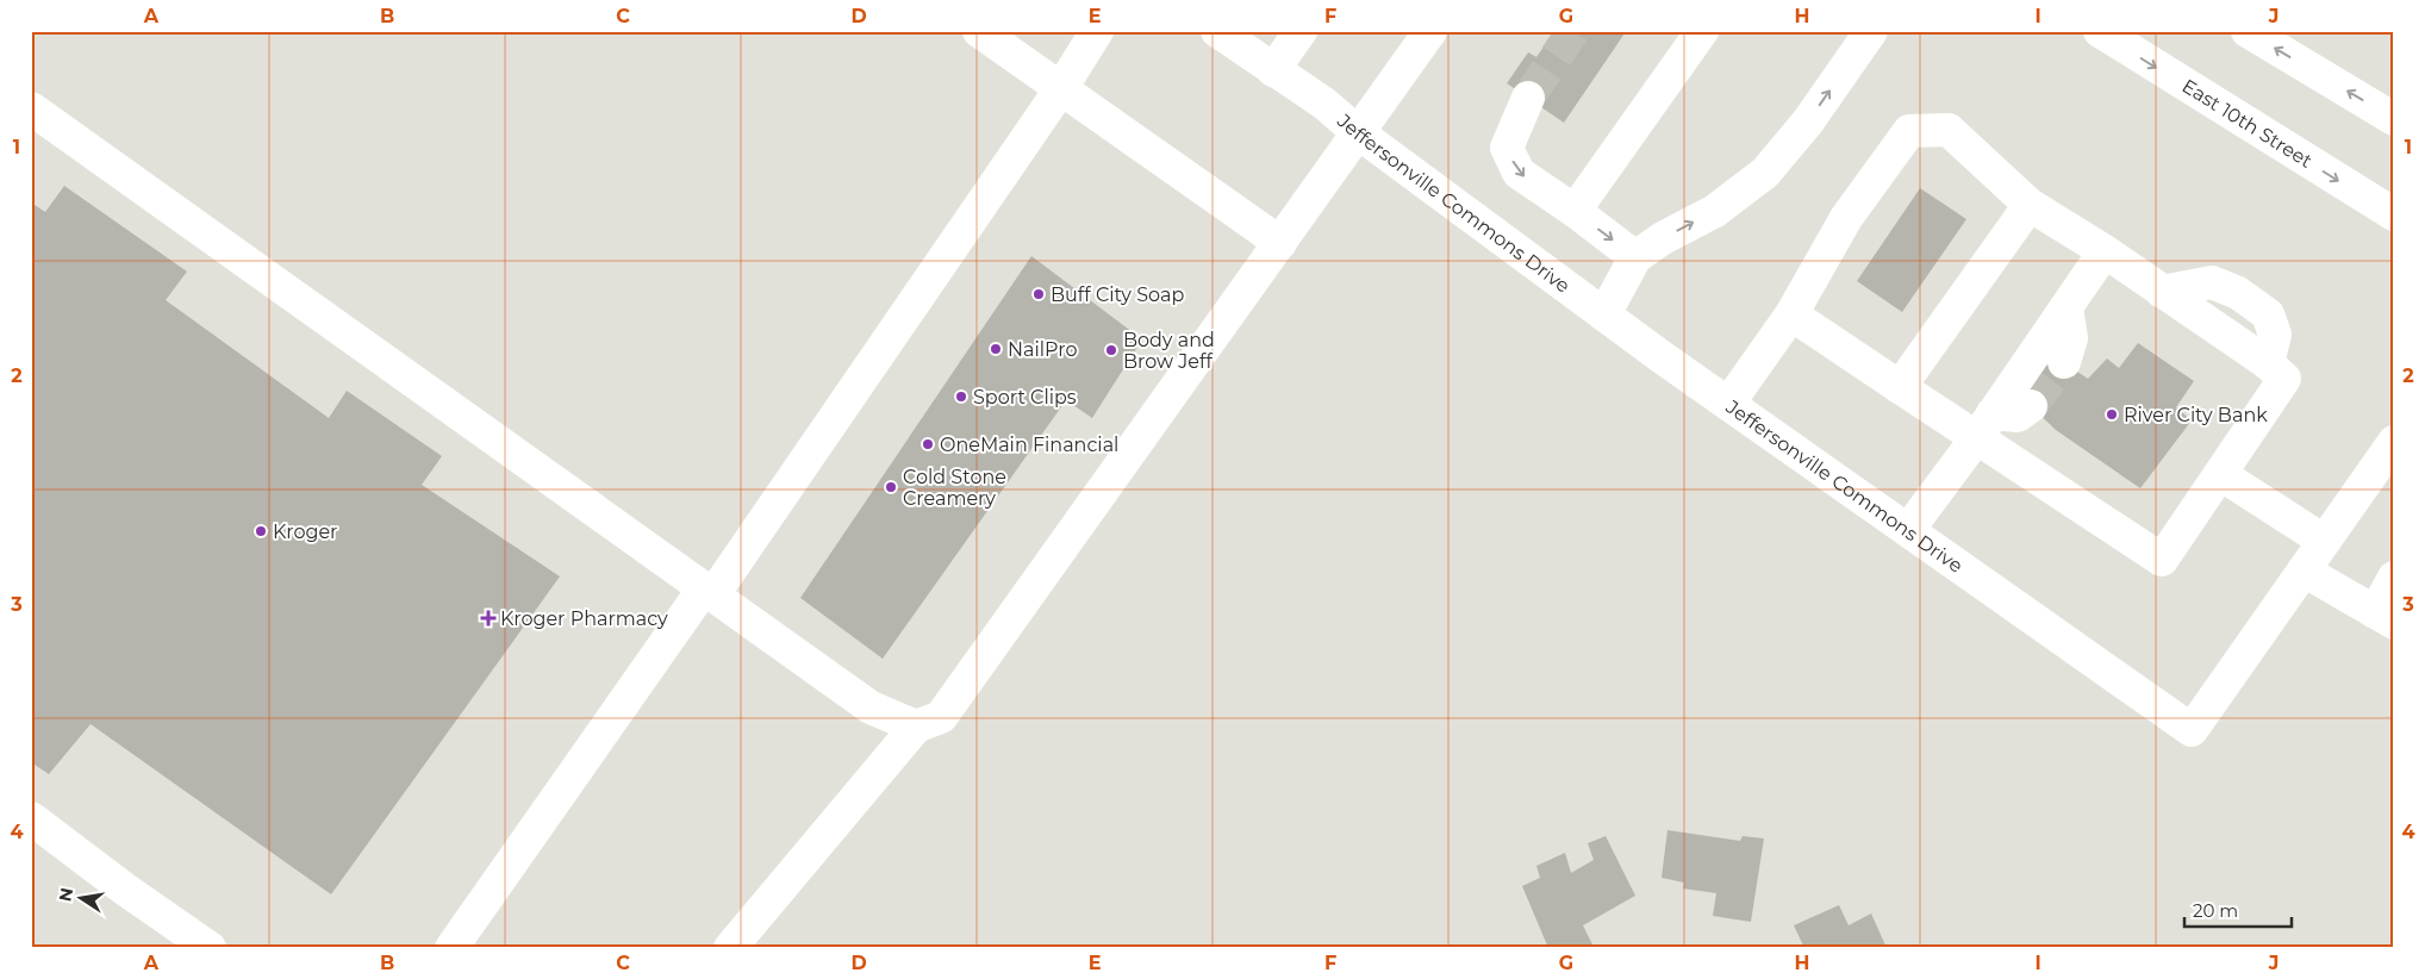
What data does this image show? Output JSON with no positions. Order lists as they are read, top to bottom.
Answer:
{
  "streets": {
    "street": ["East 10th Street", "Jeffersonville Commons Drive"]
  },
  "places": {
    "other": [
      "Buff City Soap",
      "NailPro",
      "Body and Brow Jeff",
      "Sport Clips",
      "River City Bank",
      "OneMain Financial",
      "Cold Stone Creamery",
      "Kroger"
    ],
    "health": ["Kroger Pharmacy"]
  },
  "scale_bar": "20 m",
  "north": "left",
  "grid": {
    "columns": [
      "A",
      "B",
      "C",
      "D",
      "E",
      "F",
      "G",
      "H",
      "I",
      "J"
    ],
    "rows": [
      "1",
      "2",
      "3",
      "4"
    ]
  }
}
